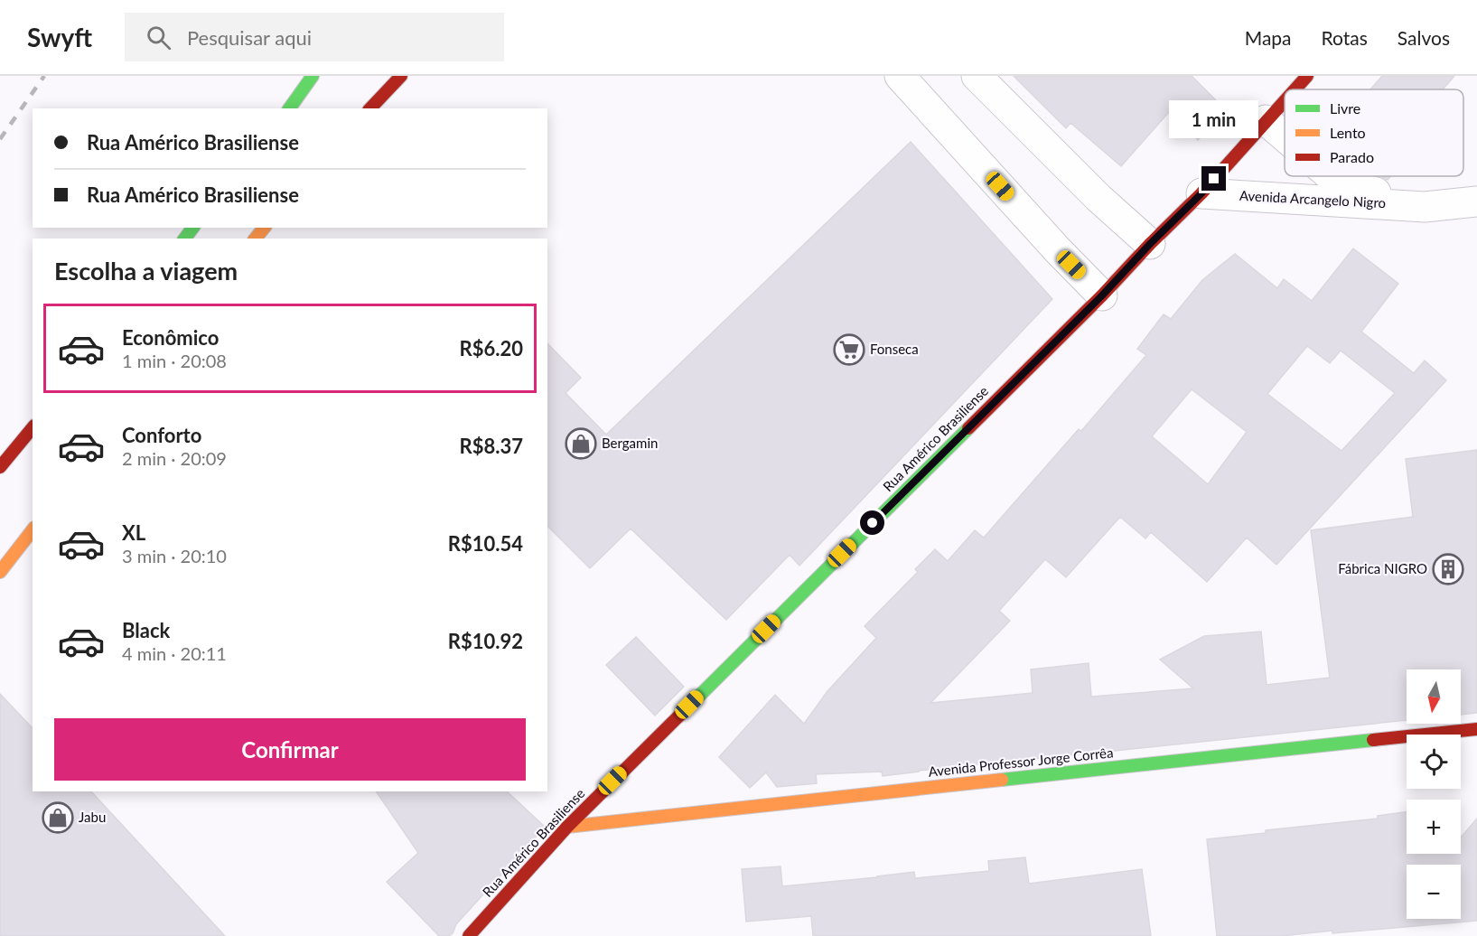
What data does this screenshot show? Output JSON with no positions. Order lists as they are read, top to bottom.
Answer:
{
  "streets": {
    "street": ["Avenida Arcangelo Nigro", "Rua Américo Brasiliense", "Avenida Professor Jorge Corrêa"]
  },
  "crossings": [
    ["Avenida Arcangelo Nigro", "Rua Américo Brasiliense"],
    ["Rua Américo Brasiliense", "Avenida Professor Jorge Corrêa"]
  ],
  "places": {
    "supermarket": ["Fonseca"],
    "shop": ["Bergamin", "Jabu"],
    "building": ["Fábrica NIGRO"]
  },
  "legend": ["Livre", "Lento", "Parado"],
  "north": "bottom",
  "page": {
    "header": "Swyft",
    "search": "Pesquisar aqui",
    "nav": ["Mapa", "Rotas", "Salvos"],
    "bubble": "1 min",
    "banner": ["Rua Américo Brasiliense", "Rua Américo Brasiliense"],
    "heading": "Escolha a viagem",
    "list": [
      {
        "name": "Econômico",
        "note": "1 min · 20:08",
        "value": "R$6.20"
      },
      {
        "name": "Conforto",
        "note": "2 min · 20:09",
        "value": "R$8.37"
      },
      {
        "name": "XL",
        "note": "3 min · 20:10",
        "value": "R$10.54"
      },
      {
        "name": "Black",
        "note": "4 min · 20:11",
        "value": "R$10.92"
      }
    ],
    "map_buttons": ["+", "−"],
    "buttons": "Confirmar"
  }
}
